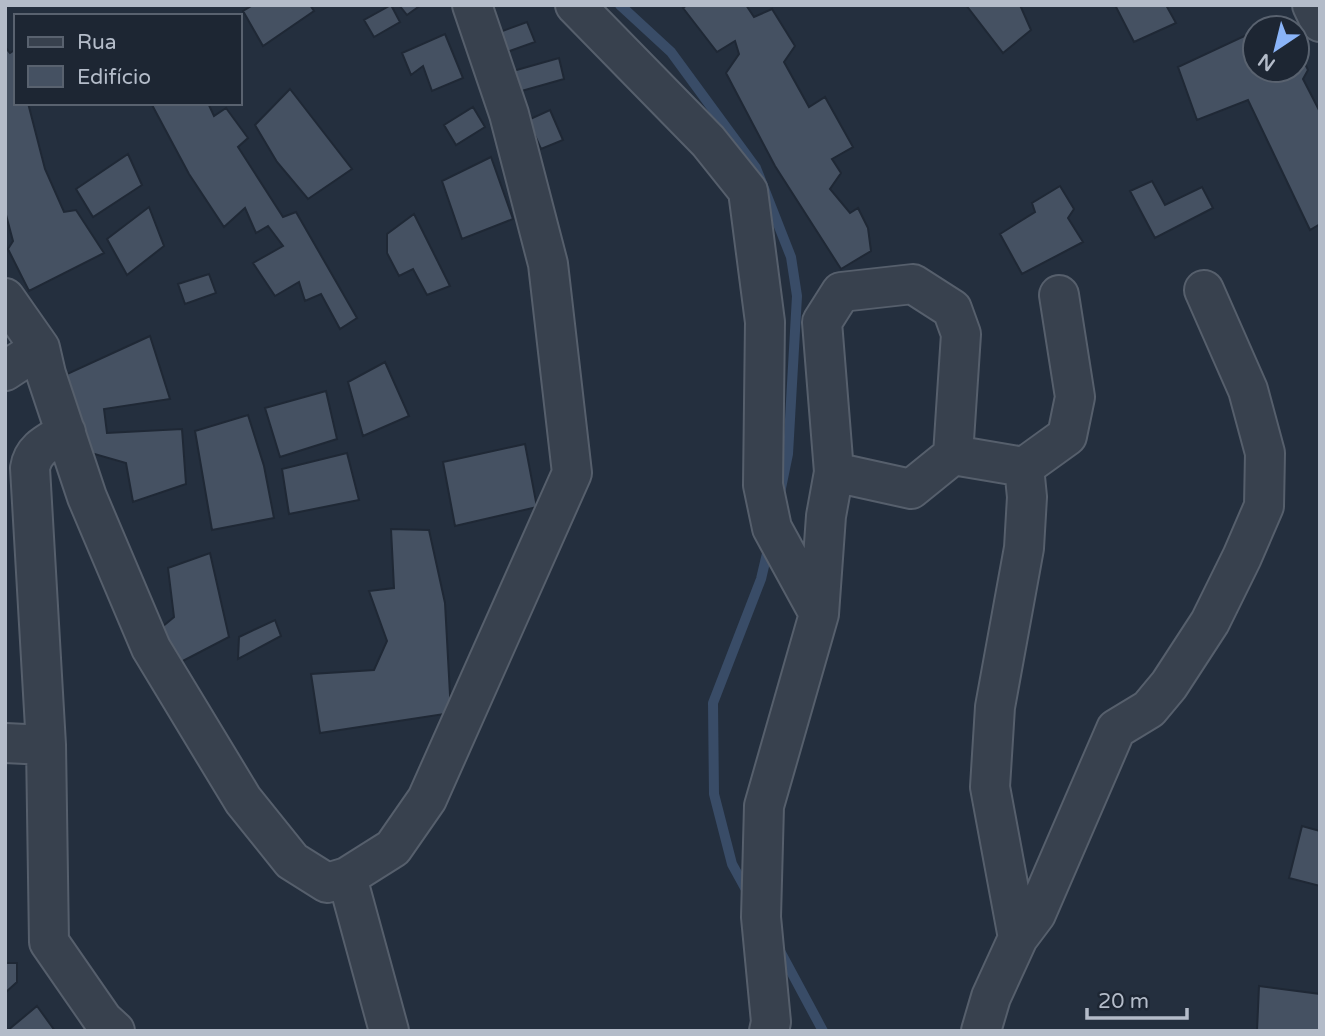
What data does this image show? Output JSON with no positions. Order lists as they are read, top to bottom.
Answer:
{
  "legend": ["Rua", "Edifício"],
  "scale_bar": "20 m",
  "north": "bottom left"
}
